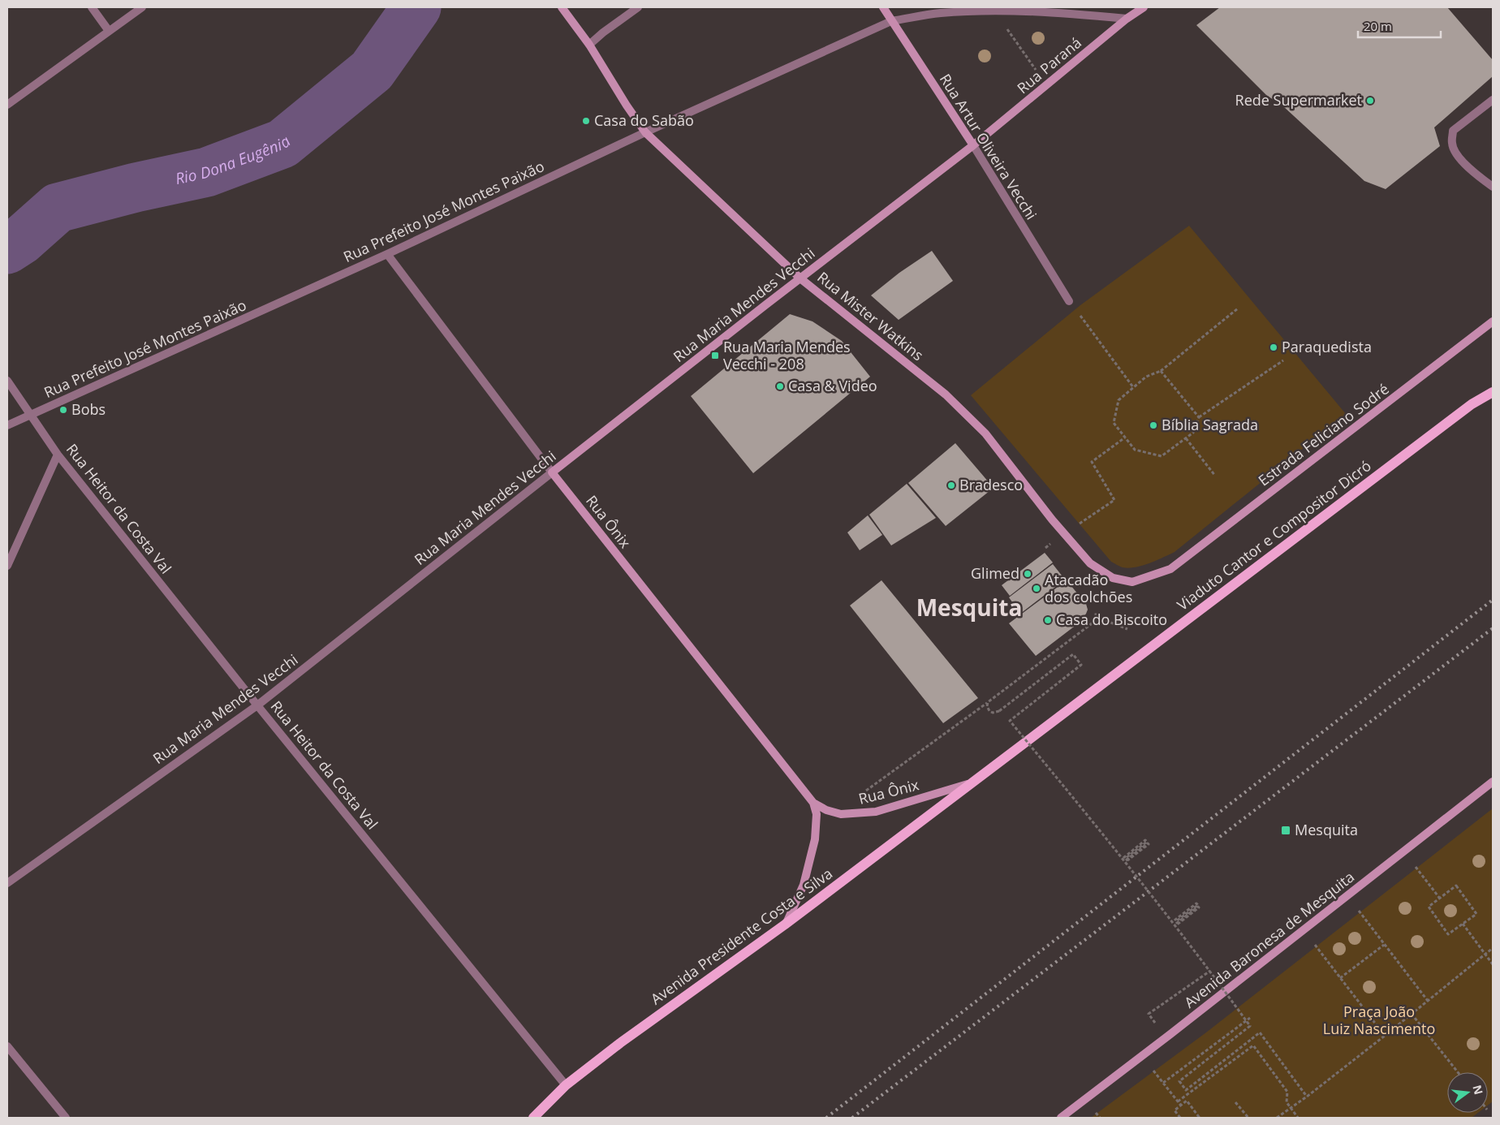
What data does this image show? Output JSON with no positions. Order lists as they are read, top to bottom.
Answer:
{
  "streets": {
    "main road": [
      "Rua Paraná",
      "Rua Artur Oliveira Vecchi",
      "Rua Maria Mendes Vecchi",
      "Rua Mister Watkins",
      "Estrada Feliciano Sodré",
      "Rua Ônix",
      "Viaduto Cantor e Compositor Dicró",
      "Avenida Presidente Costa e Silva",
      "Avenida Baronesa de Mesquita"
    ],
    "street": ["Rua Prefeito José Montes Paixão", "Rua Heitor da Costa Val"]
  },
  "crossings": [
    ["Rua Paraná", "Rua Artur Oliveira Vecchi"],
    ["Rua Paraná", "Rua Prefeito José Montes Paixão"],
    ["Rua Paraná", "Rua Maria Mendes Vecchi"],
    ["Rua Artur Oliveira Vecchi", "Rua Prefeito José Montes Paixão"],
    ["Rua Artur Oliveira Vecchi", "Rua Maria Mendes Vecchi"],
    ["Rua Prefeito José Montes Paixão", "Rua Mister Watkins"],
    ["Rua Prefeito José Montes Paixão", "Rua Heitor da Costa Val"],
    ["Rua Prefeito José Montes Paixão", "Rua Ônix"],
    ["Rua Maria Mendes Vecchi", "Rua Mister Watkins"],
    ["Rua Maria Mendes Vecchi", "Rua Heitor da Costa Val"],
    ["Rua Maria Mendes Vecchi", "Rua Ônix"],
    ["Rua Mister Watkins", "Estrada Feliciano Sodré"],
    ["Rua Heitor da Costa Val", "Avenida Presidente Costa e Silva"],
    ["Rua Ônix", "Viaduto Cantor e Compositor Dicró"],
    ["Rua Ônix", "Avenida Presidente Costa e Silva"],
    ["Viaduto Cantor e Compositor Dicró", "Avenida Presidente Costa e Silva"]
  ],
  "districts": ["Mesquita"],
  "water": ["Rio Dona Eugênia"],
  "parks": ["Praça João Luiz Nascimento"],
  "places": {
    "other": [
      "Rede Supermarket",
      "Casa do Sabão",
      "Paraquedista",
      "Casa & Video",
      "Bobs",
      "Bíblia Sagrada",
      "Bradesco",
      "Glimed",
      "Atacadão dos colchões",
      "Casa do Biscoito"
    ],
    "transit": ["Rua Maria Mendes Vecchi - 208", "Mesquita"]
  },
  "scale_bar": "20 m",
  "north": "right"
}
